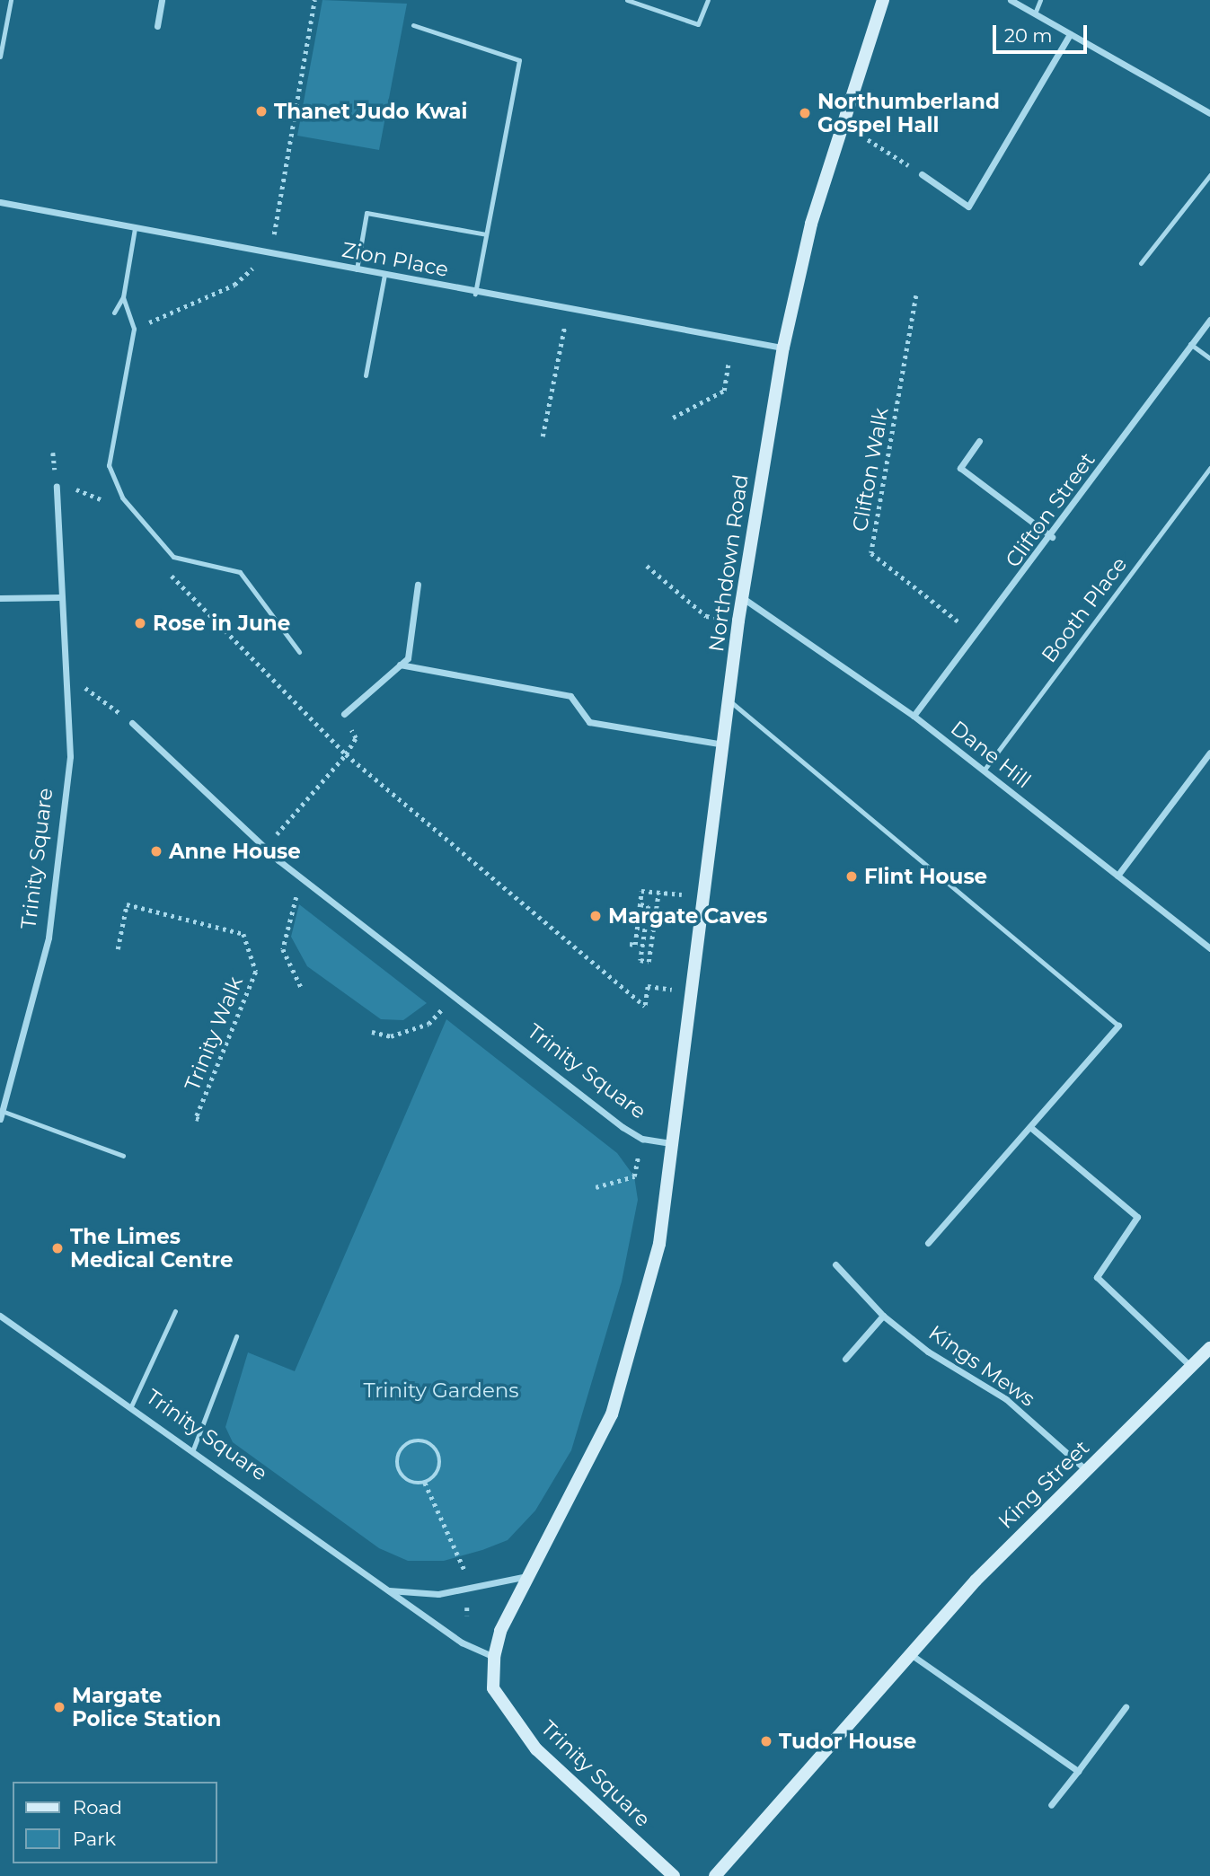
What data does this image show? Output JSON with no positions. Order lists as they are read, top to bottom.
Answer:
{
  "streets": {
    "main road": ["Northdown Road", "Trinity Square", "King Street"],
    "street": [
      "Zion Place",
      "Clifton Street",
      "Dane Hill",
      "Kings Mews"
    ],
    "lane": ["Booth Place"],
    "path": ["Clifton Walk", "Trinity Walk"]
  },
  "crossings": [
    ["Zion Place", "Northdown Road"],
    ["Clifton Walk", "Clifton Street"],
    ["Clifton Street", "Dane Hill"],
    ["Northdown Road", "Dane Hill"],
    ["Northdown Road", "Trinity Square"],
    ["Booth Place", "Dane Hill"],
    ["Kings Mews", "King Street"]
  ],
  "parks": ["Trinity Gardens"],
  "places": [
    "Thanet Judo Kwai",
    "Northumberland Gospel Hall",
    "Rose in June",
    "Anne House",
    "Flint House",
    "Margate Caves",
    "The Limes Medical Centre",
    "Margate Police Station",
    "Tudor House"
  ],
  "legend": ["Road", "Park"],
  "scale_bar": "20 m"
}
